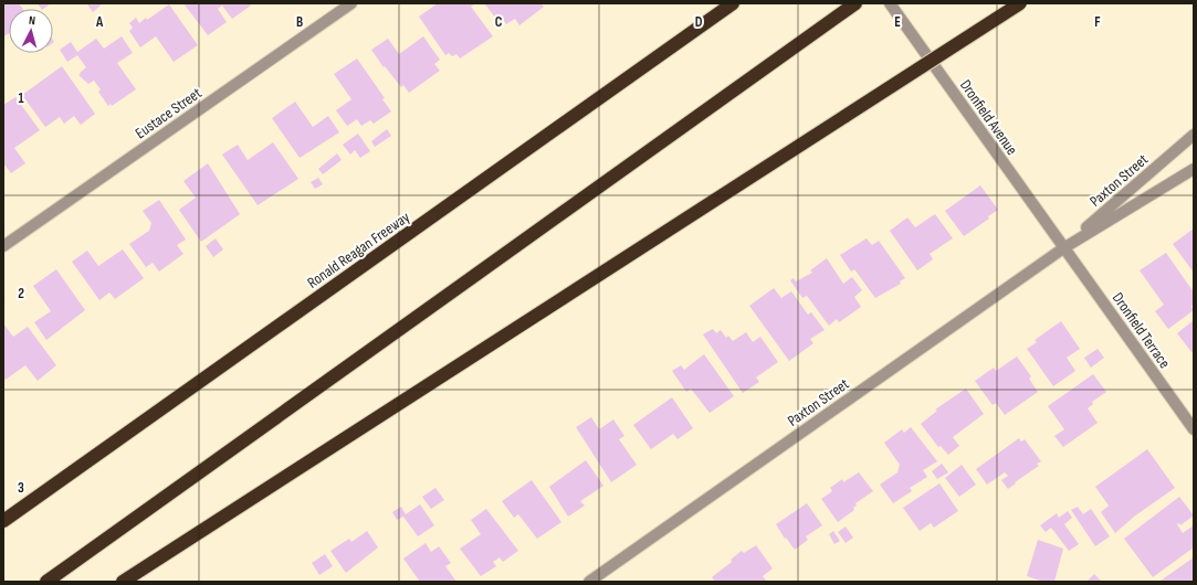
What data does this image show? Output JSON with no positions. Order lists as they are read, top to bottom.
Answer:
{
  "streets": {
    "highway": ["Ronald Reagan Freeway"],
    "street": [
      "Eustace Street",
      "Dronfield Avenue",
      "Paxton Street",
      "Dronfield Terrace"
    ]
  },
  "crossings": [
    ["Dronfield Avenue", "Paxton Street"],
    ["Dronfield Avenue", "Dronfield Terrace"],
    ["Paxton Street", "Dronfield Terrace"]
  ],
  "north": "top",
  "grid": {
    "columns": [
      "A",
      "B",
      "C",
      "D",
      "E",
      "F"
    ],
    "rows": ["1", "2", "3"]
  }
}
